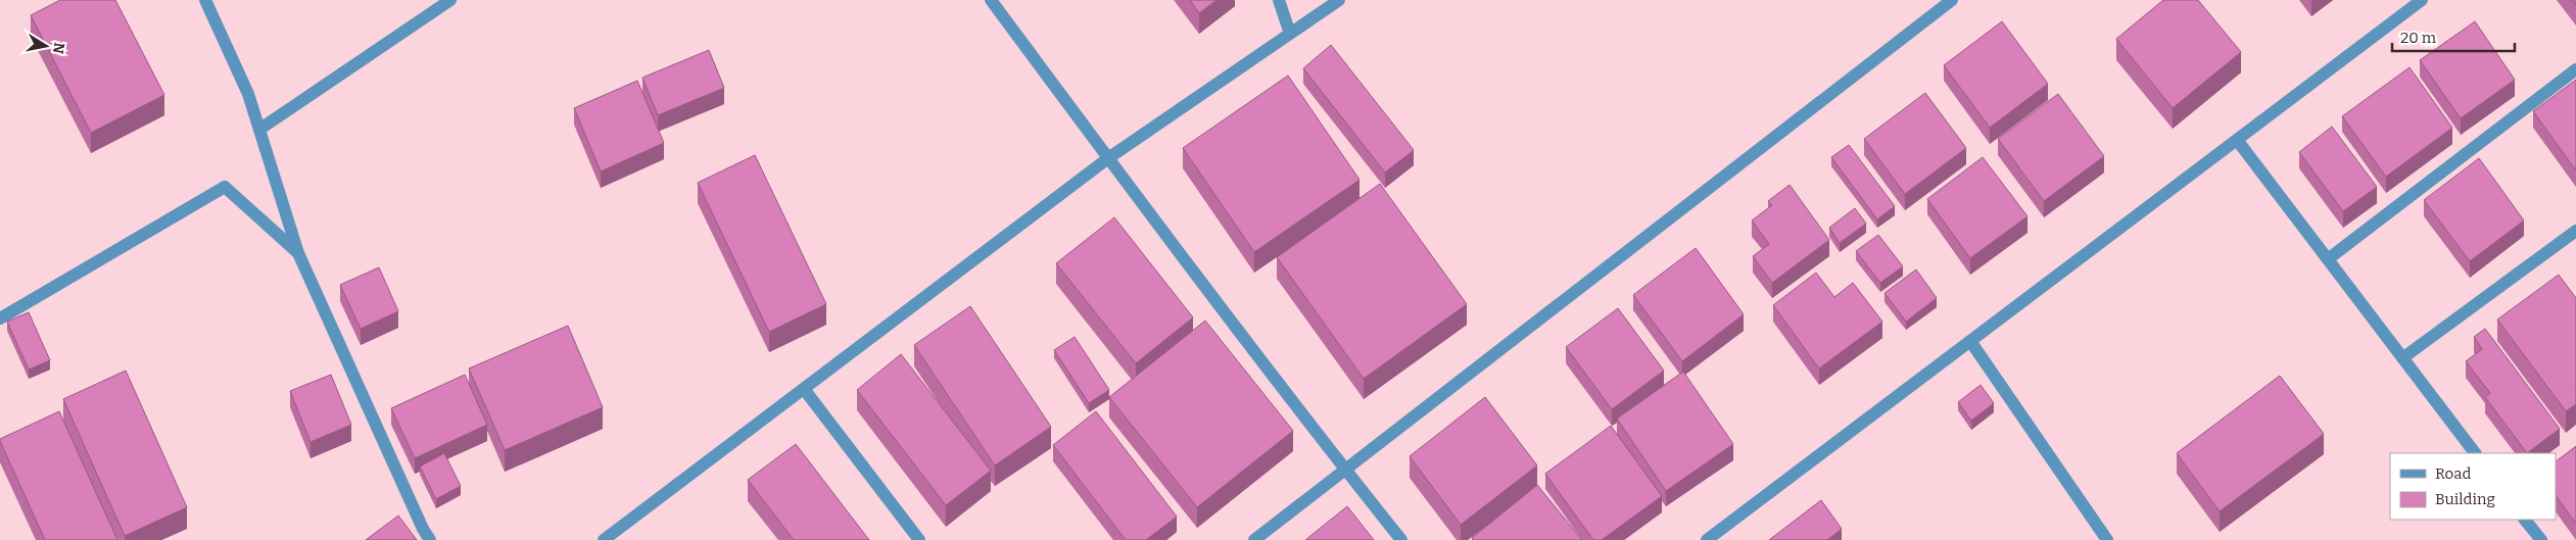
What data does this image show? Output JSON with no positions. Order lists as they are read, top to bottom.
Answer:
{
  "legend": ["Road", "Building"],
  "scale_bar": "20 m",
  "north": "right"
}
